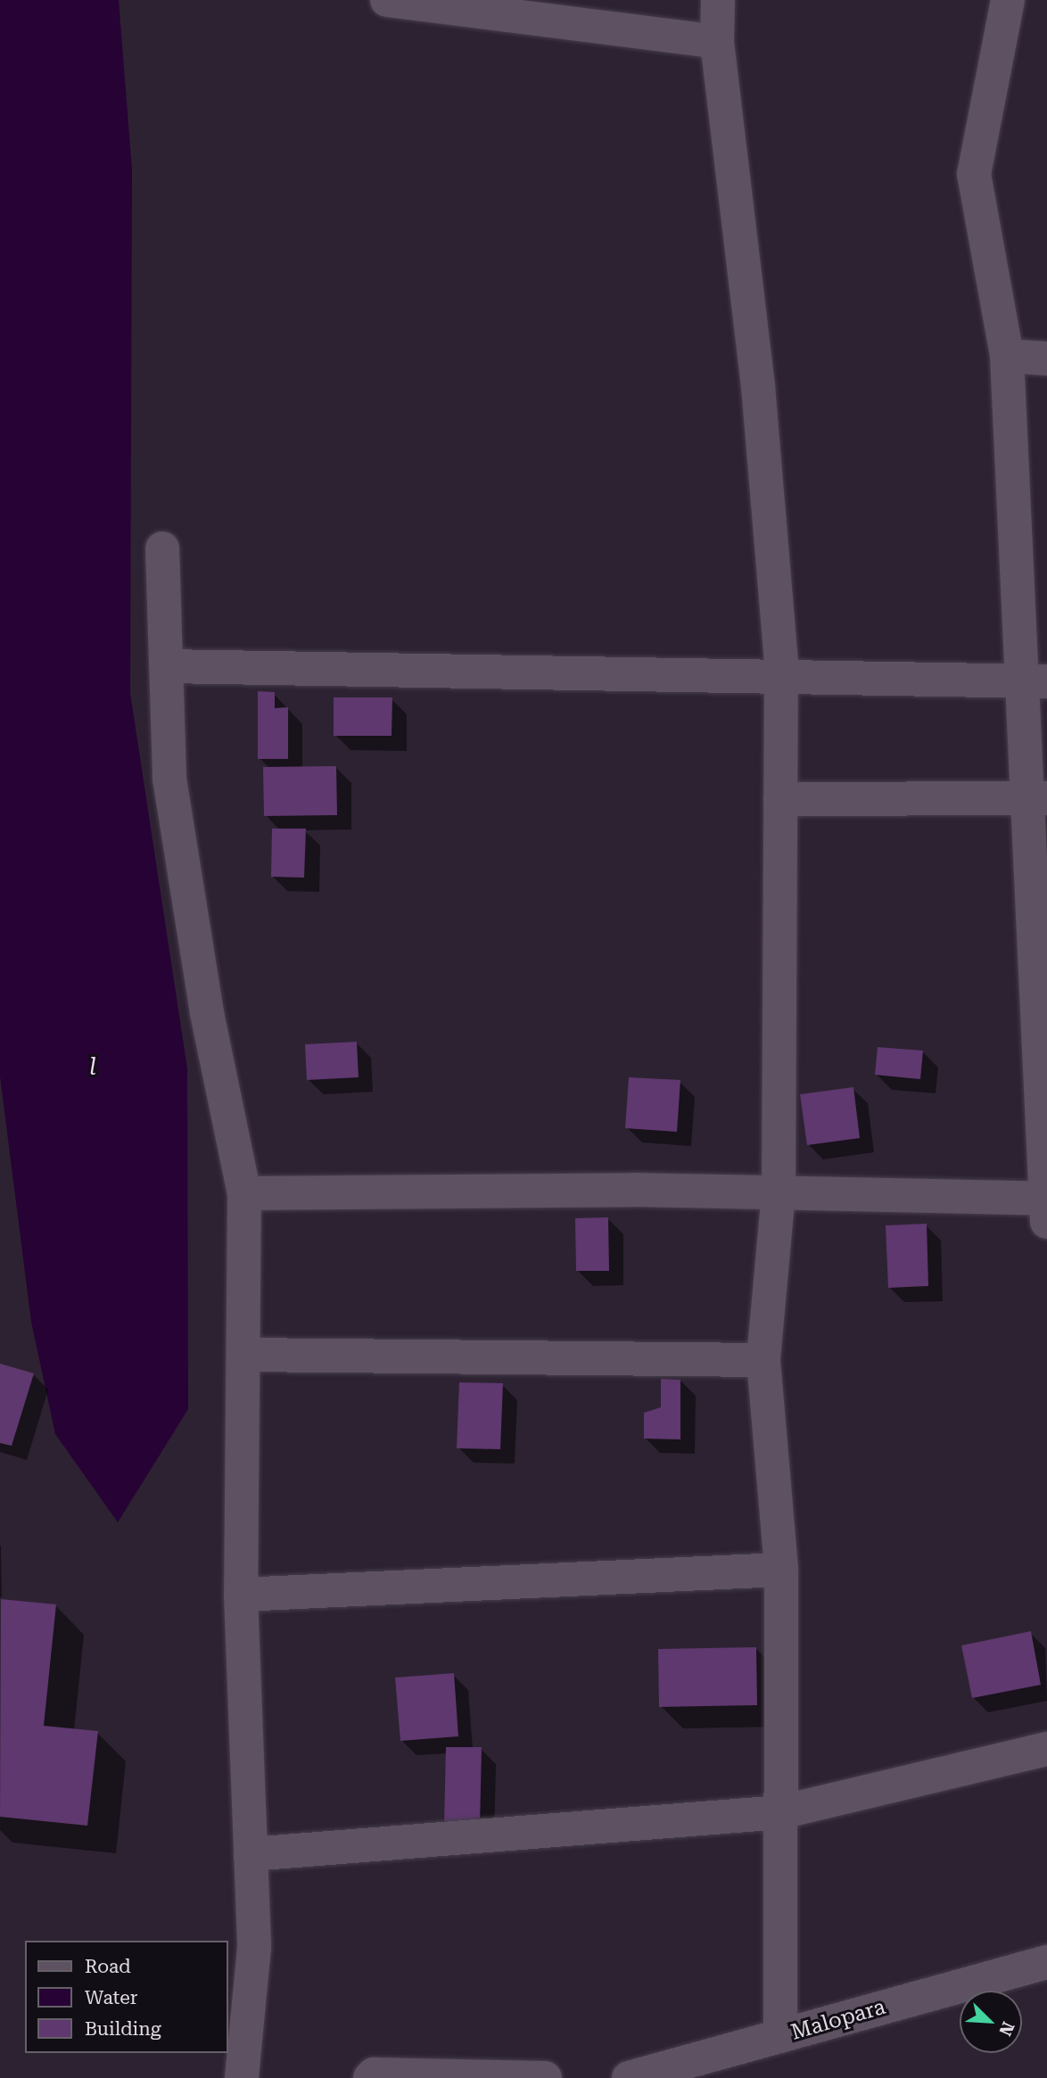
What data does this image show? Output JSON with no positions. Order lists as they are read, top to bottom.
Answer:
{
  "streets": {
    "street": ["Malopara"]
  },
  "water": ["l"],
  "legend": ["Road", "Water", "Building"],
  "north": "bottom right"
}
